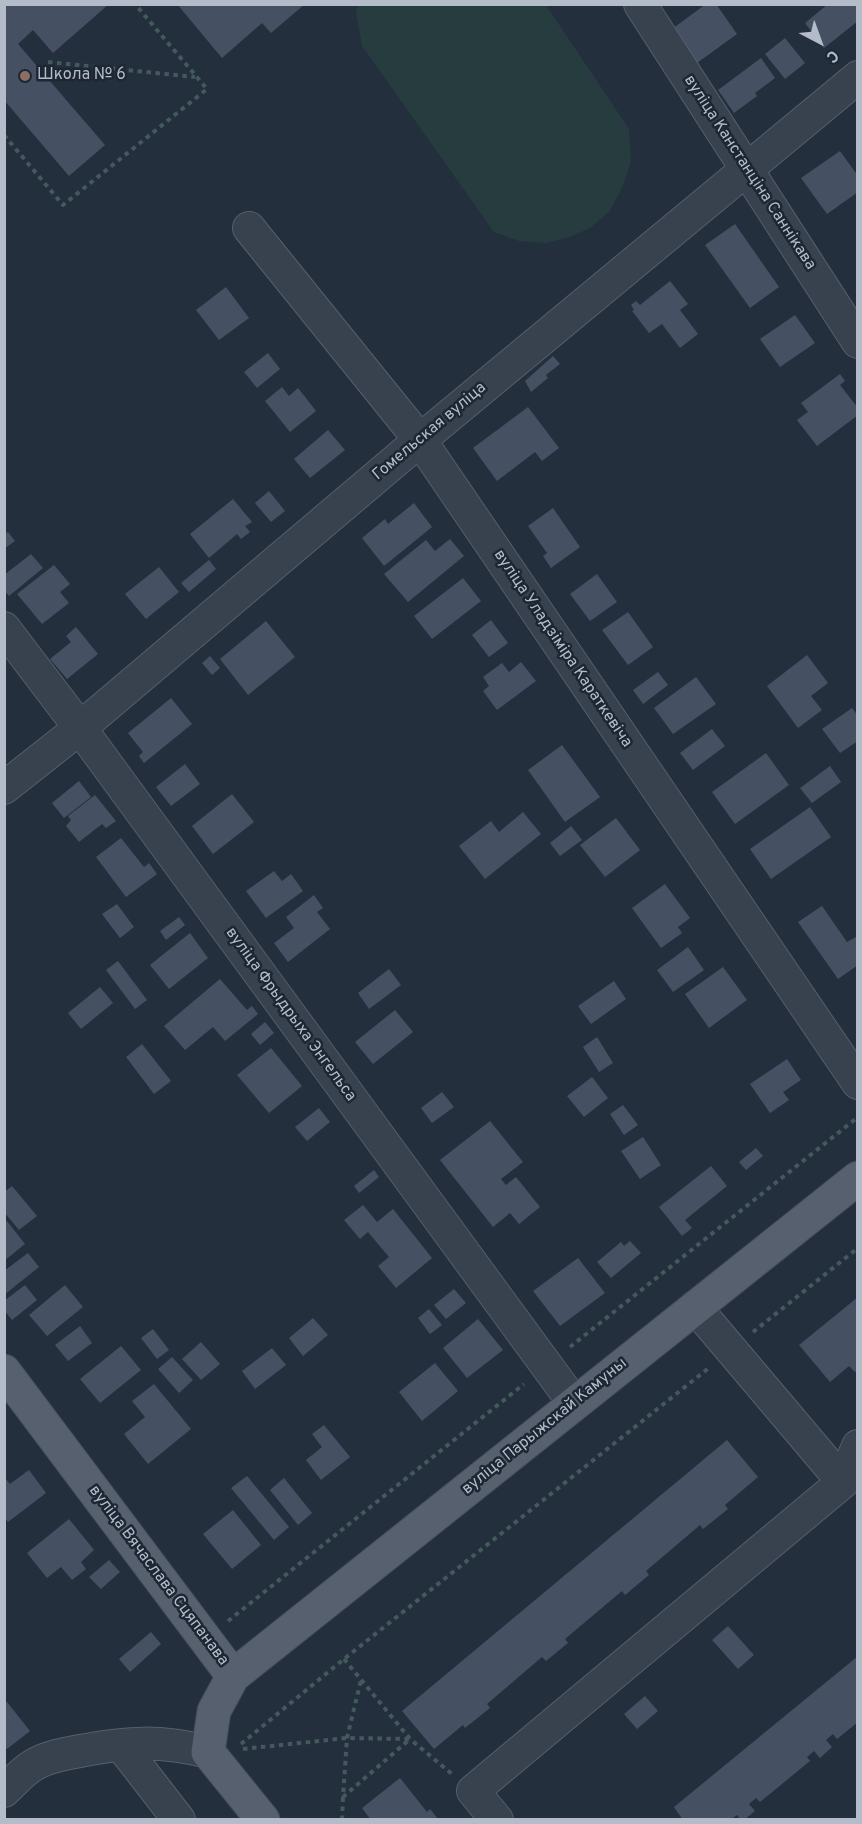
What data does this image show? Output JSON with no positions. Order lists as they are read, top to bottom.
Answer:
{
  "streets": {
    "main road": ["вуліца Парыжскай Камуны", "вуліца Вячаслава Сцяпанава"],
    "street": [
      "вуліца Канстанціна Саннікава",
      "Гомельская вуліца",
      "вуліца Уладзіміра Караткевіча",
      "вуліца Фрыдрыха Энгельса"
    ]
  },
  "crossings": [
    ["вуліца Канстанціна Саннікава", "Гомельская вуліца"],
    ["Гомельская вуліца", "вуліца Уладзіміра Караткевіча"],
    ["Гомельская вуліца", "вуліца Фрыдрыха Энгельса"],
    ["вуліца Фрыдрыха Энгельса", "вуліца Парыжскай Камуны"],
    ["вуліца Парыжскай Камуны", "вуліца Вячаслава Сцяпанава"]
  ],
  "places": ["Школа № 6"],
  "north": "bottom right"
}
